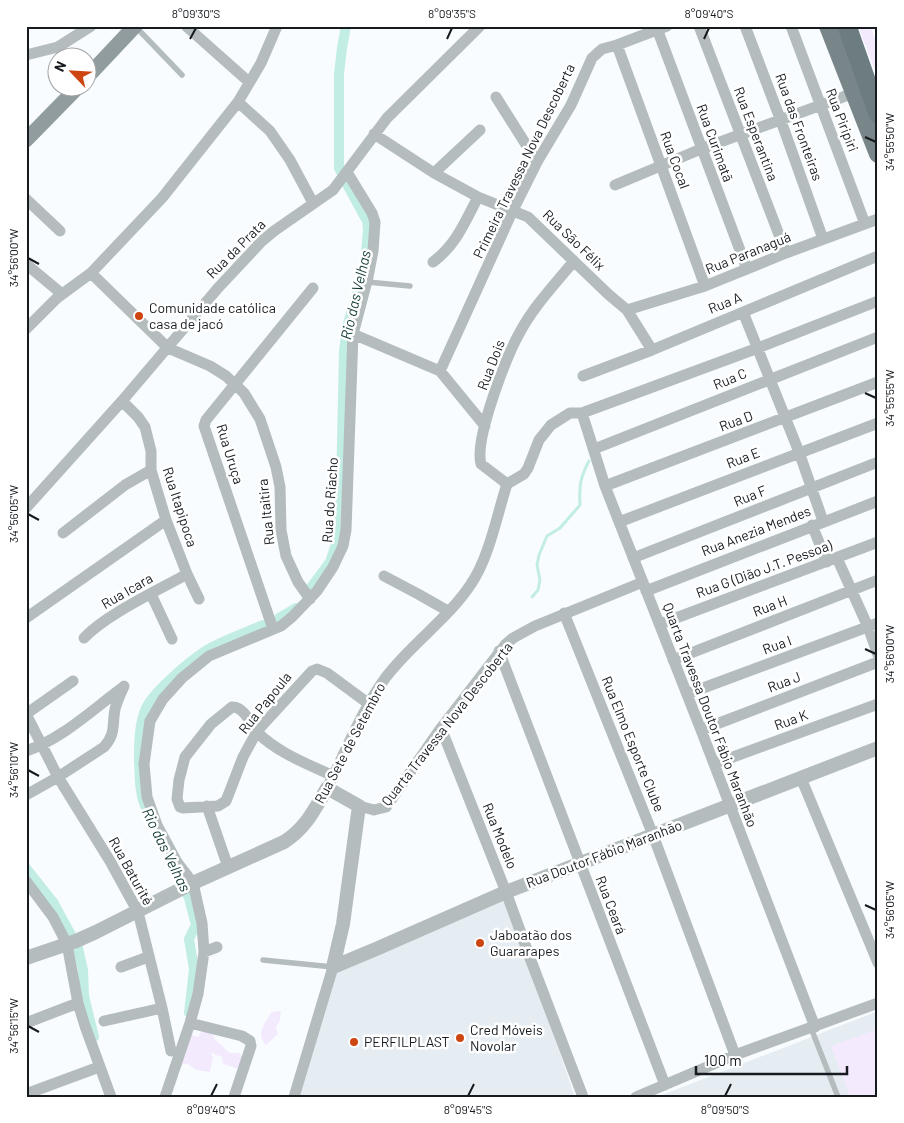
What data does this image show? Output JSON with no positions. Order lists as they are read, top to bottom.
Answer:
{
  "streets": {
    "street": [
      "Rua Piripiri",
      "Rua das Fronteiras",
      "Rua Esperantina",
      "Rua Curimatã",
      "Rua Cocal",
      "Primeira Travessa Nova Descoberta",
      "Rua São Félix",
      "Rua da Prata",
      "Rua Paranaguá",
      "Rua A",
      "Rua Dois",
      "Rua C",
      "Rua D",
      "Rua Uruça",
      "Rua E",
      "Rua F",
      "Rua do Riacho",
      "Rua Itapipoca",
      "Rua Itaitira",
      "Rua Anezia Mendes",
      "Rua G (Dião J.T. Pessoa)",
      "Rua Icara",
      "Rua H",
      "Rua I",
      "Rua J",
      "Rua Papoula",
      "Quarta Travessa Doutor Fábio Maranhão",
      "Rua K",
      "Quarta Travessa Nova Descoberta",
      "Rua Sete de Setembro",
      "Rua Elmo Esporte Clube",
      "Rua Modelo",
      "Rua Doutor Fábio Maranhão",
      "Rua Baturité",
      "Rua Ceará"
    ]
  },
  "crossings": [
    ["Rua Piripiri", "Rua Paranaguá"],
    ["Rua das Fronteiras", "Rua Paranaguá"],
    ["Rua Esperantina", "Rua Paranaguá"],
    ["Rua Curimatã", "Rua Paranaguá"],
    ["Rua Cocal", "Primeira Travessa Nova Descoberta"],
    ["Rua Cocal", "Rua Paranaguá"],
    ["Primeira Travessa Nova Descoberta", "Rua São Félix"],
    ["Rua São Félix", "Rua da Prata"],
    ["Rua São Félix", "Rua Paranaguá"],
    ["Rua São Félix", "Rua A"],
    ["Rua São Félix", "Rua Dois"],
    ["Rua da Prata", "Rua do Riacho"],
    ["Rua da Prata", "Rua Itapipoca"],
    ["Rua da Prata", "Rua Itaitira"],
    ["Rua Dois", "Rua Sete de Setembro"],
    ["Rua C", "Quarta Travessa Doutor Fábio Maranhão"],
    ["Rua D", "Quarta Travessa Doutor Fábio Maranhão"],
    ["Rua Uruça", "Rua do Riacho"],
    ["Rua Uruça", "Rua Itaitira"],
    ["Rua E", "Quarta Travessa Doutor Fábio Maranhão"],
    ["Rua F", "Quarta Travessa Doutor Fábio Maranhão"],
    ["Rua do Riacho", "Rua Itaitira"],
    ["Rua do Riacho", "Rua Sete de Setembro"],
    ["Rua Itapipoca", "Rua Icara"],
    ["Rua Anezia Mendes", "Quarta Travessa Doutor Fábio Maranhão"],
    ["Rua Anezia Mendes", "Quarta Travessa Nova Descoberta"],
    ["Rua G (Dião J.T. Pessoa)", "Quarta Travessa Doutor Fábio Maranhão"],
    ["Rua H", "Quarta Travessa Doutor Fábio Maranhão"],
    ["Rua I", "Quarta Travessa Doutor Fábio Maranhão"],
    ["Rua J", "Quarta Travessa Doutor Fábio Maranhão"],
    ["Rua Papoula", "Rua Sete de Setembro"],
    ["Quarta Travessa Doutor Fábio Maranhão", "Rua K"],
    ["Quarta Travessa Doutor Fábio Maranhão", "Quarta Travessa Nova Descoberta"],
    ["Quarta Travessa Doutor Fábio Maranhão", "Rua Doutor Fábio Maranhão"],
    ["Quarta Travessa Nova Descoberta", "Rua Sete de Setembro"],
    ["Quarta Travessa Nova Descoberta", "Rua Elmo Esporte Clube"],
    ["Quarta Travessa Nova Descoberta", "Rua Modelo"],
    ["Quarta Travessa Nova Descoberta", "Rua Doutor Fábio Maranhão"],
    ["Quarta Travessa Nova Descoberta", "Rua Ceará"],
    ["Rua Sete de Setembro", "Rua Baturité"],
    ["Rua Elmo Esporte Clube", "Rua Doutor Fábio Maranhão"],
    ["Rua Modelo", "Rua Doutor Fábio Maranhão"],
    ["Rua Doutor Fábio Maranhão", "Rua Ceará"]
  ],
  "water": ["Rio das Velhas"],
  "places": [
    "Comunidade católica casa de jacó",
    "Jaboatão dos Guararapes",
    "Cred Móveis Novolar",
    "PERFILPLAST"
  ],
  "scale_bar": "100 m",
  "north": "top left",
  "coordinates": [
    "8°09'30\"S",
    "8°09'35\"S",
    "8°09'40\"S",
    "34°55'50\"W",
    "34°56'00\"W",
    "34°55'55\"W",
    "34°56'05\"W",
    "34°56'10\"W",
    "34°56'15\"W",
    "8°09'45\"S",
    "8°09'50\"S"
  ]
}
